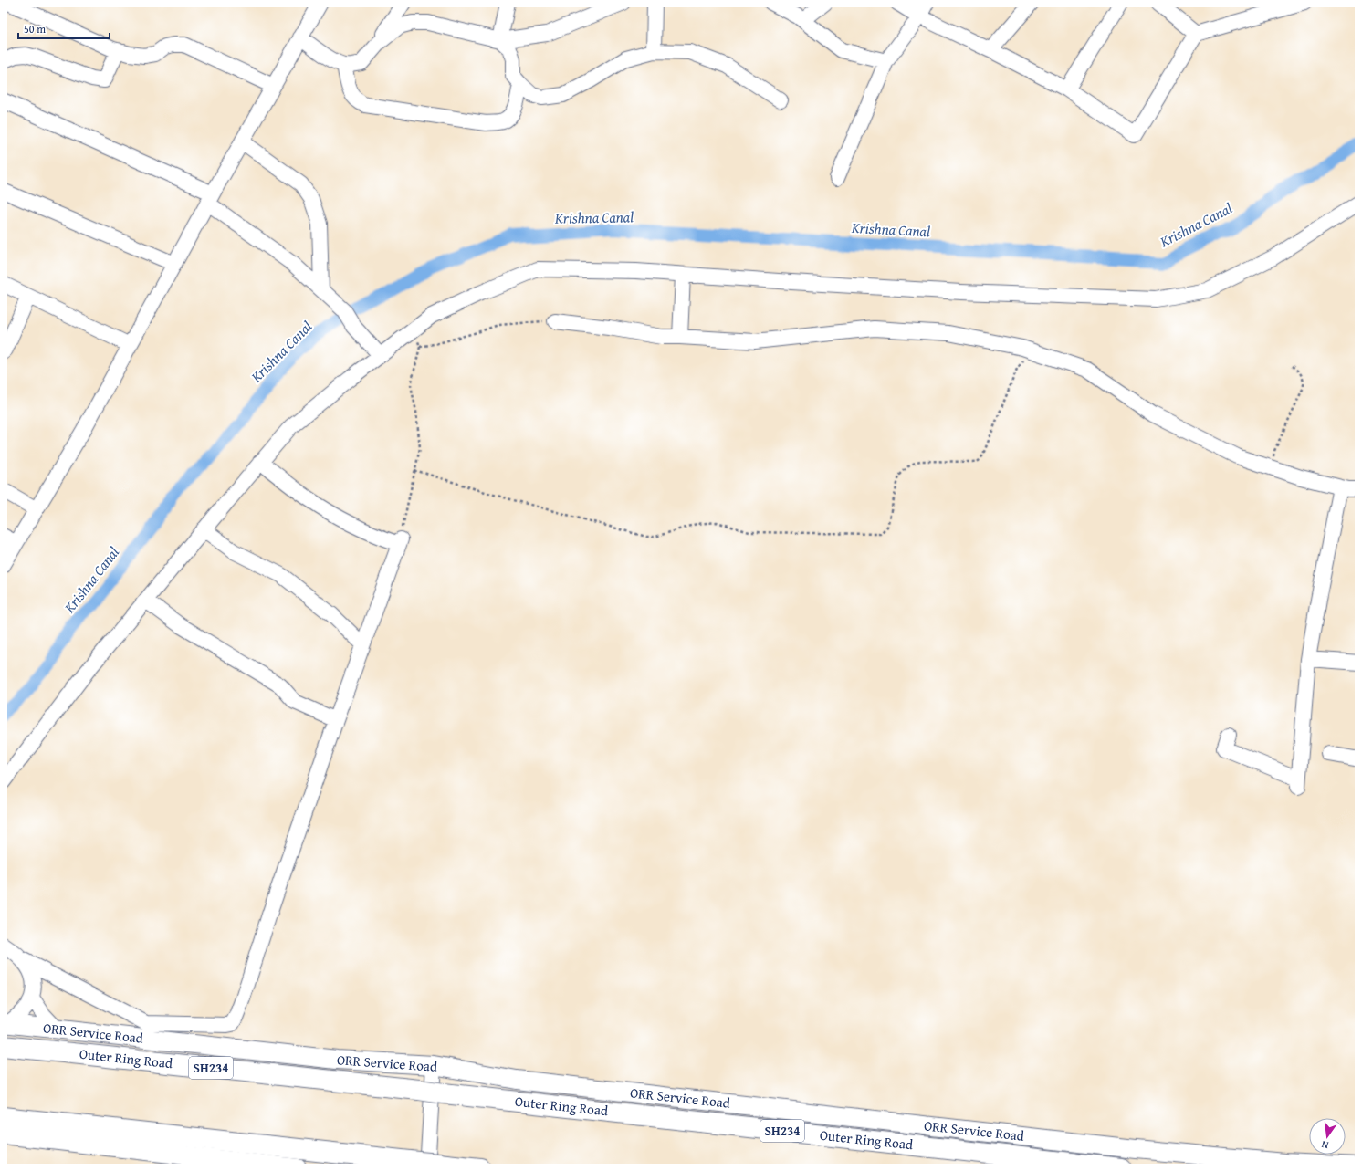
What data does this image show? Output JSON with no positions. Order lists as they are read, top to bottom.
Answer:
{
  "streets": {
    "highway": ["Outer Ring Road", "SH234"],
    "main road": ["ORR Service Road"]
  },
  "water": ["Krishna Canal"],
  "scale_bar": "50 m",
  "north": "bottom"
}
